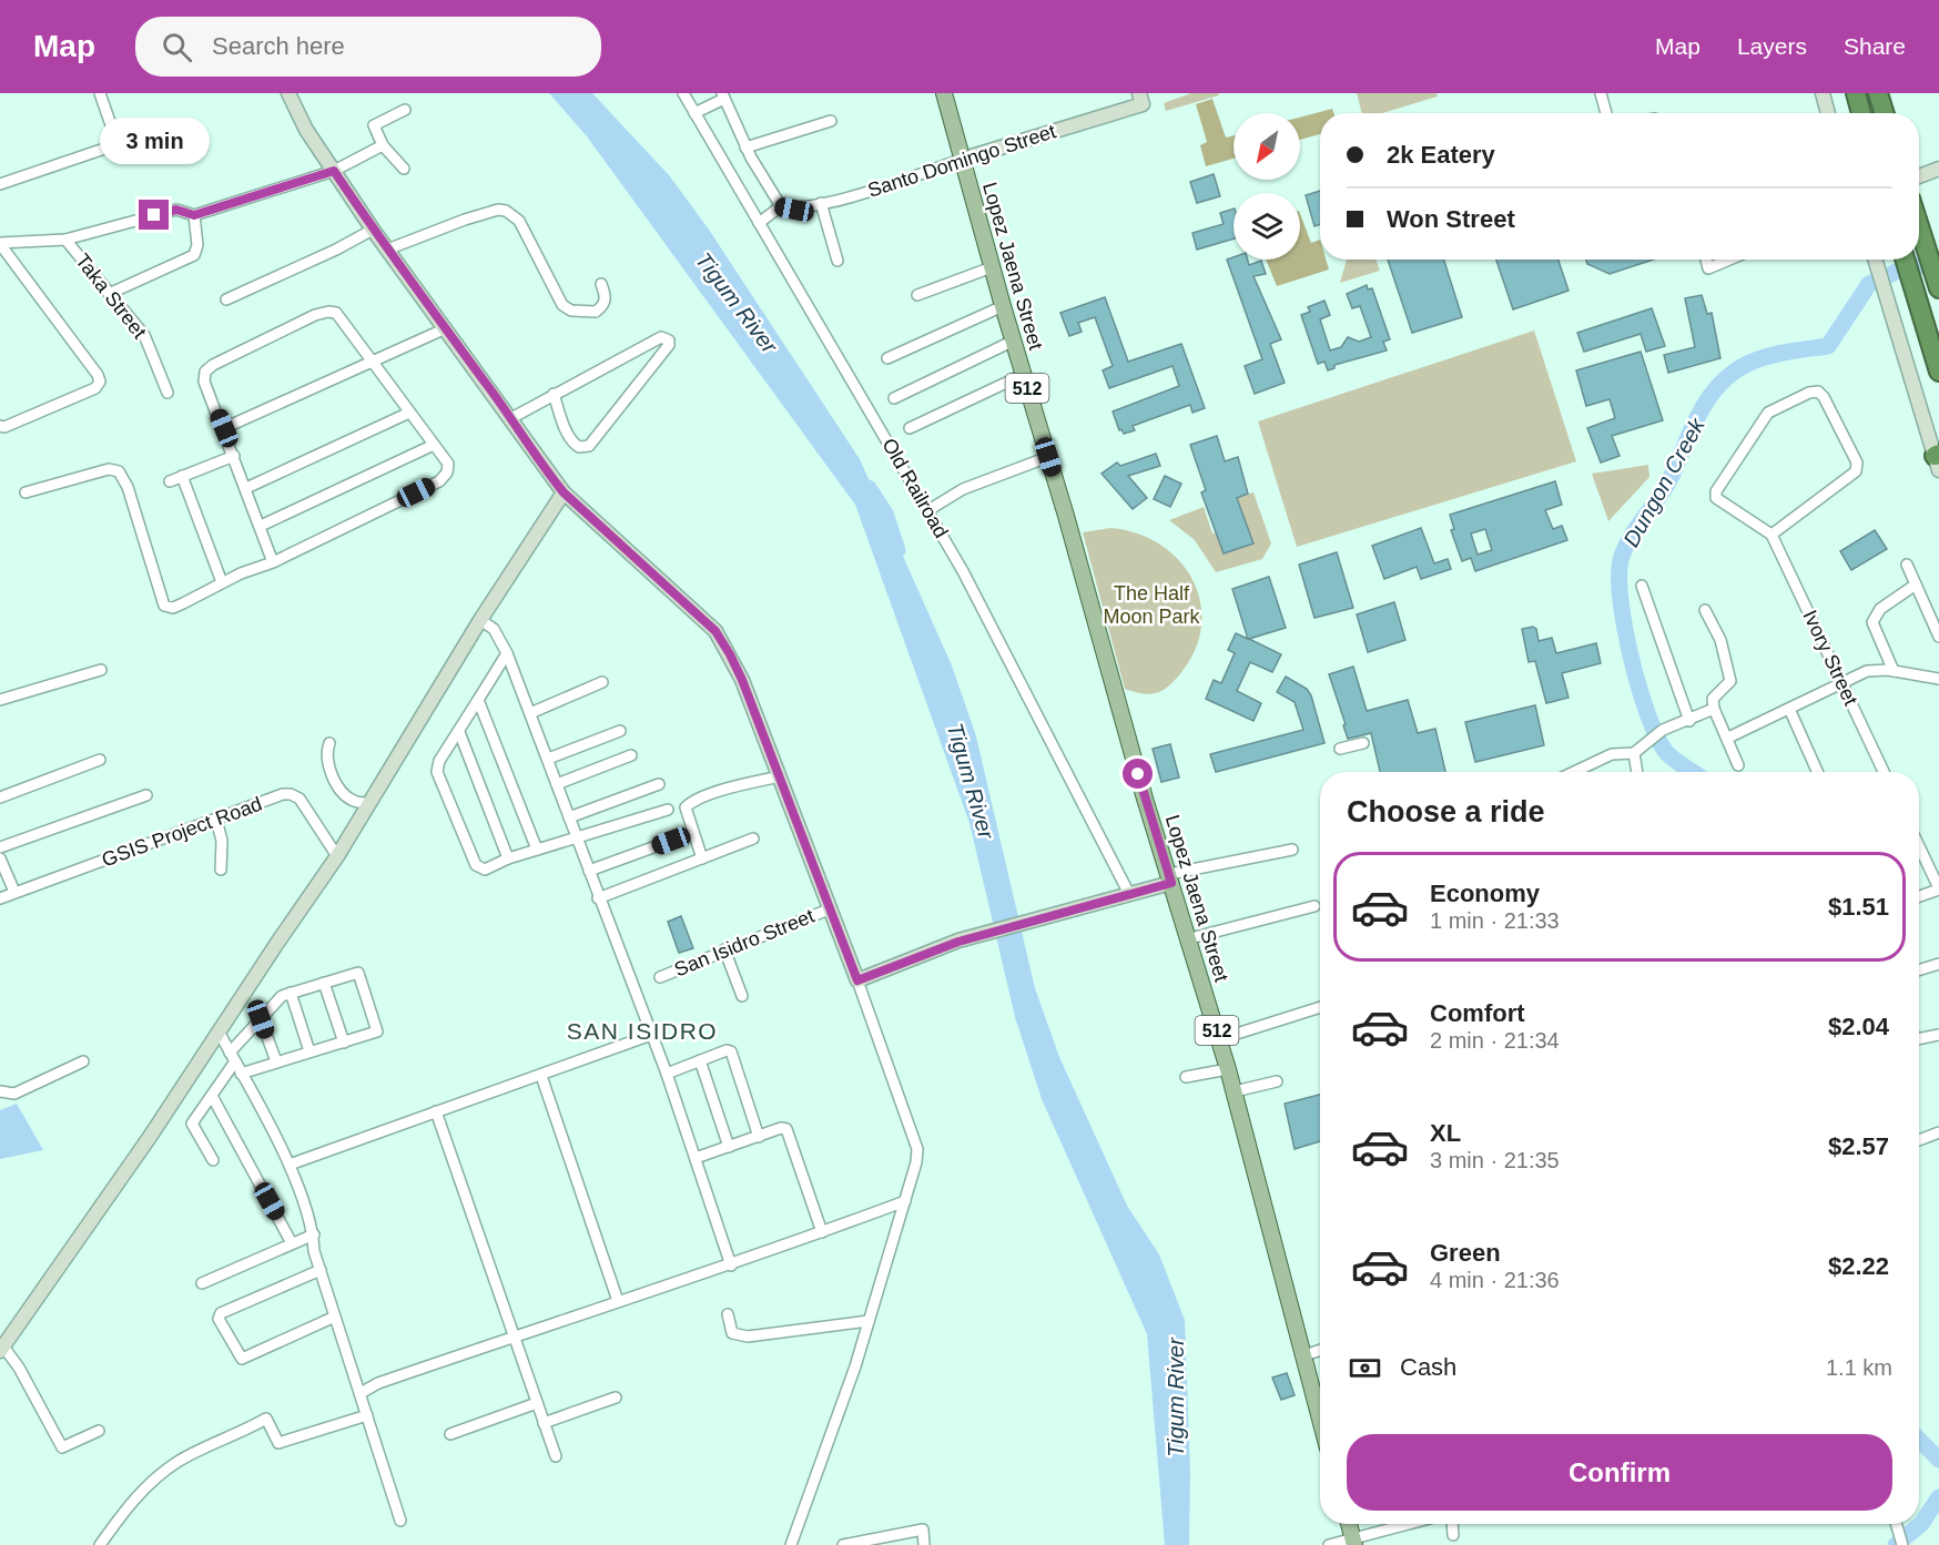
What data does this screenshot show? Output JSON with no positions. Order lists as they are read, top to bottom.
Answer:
{
  "streets": {
    "main road": ["Lopez Jaena Street", "512"],
    "street": [
      "Santo Domingo Street",
      "Taka Street",
      "Old Railroad",
      "Ivory Street",
      "GSIS Project Road",
      "San Isidro Street"
    ]
  },
  "crossings": [
    ["Santo Domingo Street", "Lopez Jaena Street"]
  ],
  "districts": ["SAN ISIDRO"],
  "water": ["Tigum River", "Dungon Creek"],
  "parks": ["The Half Moon Park"],
  "north": "bottom left",
  "page": {
    "header": "Map",
    "search": "Search here",
    "nav": ["Map", "Layers", "Share"],
    "banner": ["2k Eatery", "Won Street"],
    "bubble": "3 min",
    "heading": "Choose a ride",
    "list": [
      {
        "name": "Economy",
        "note": "1 min · 21:33",
        "value": "$1.51"
      },
      {
        "name": "Comfort",
        "note": "2 min · 21:34",
        "value": "$2.04"
      },
      {
        "name": "XL",
        "note": "3 min · 21:35",
        "value": "$2.57"
      },
      {
        "name": "Green",
        "note": "4 min · 21:36",
        "value": "$2.22"
      }
    ],
    "pay": ["Cash", "1.1 km"],
    "buttons": "Confirm"
  }
}
